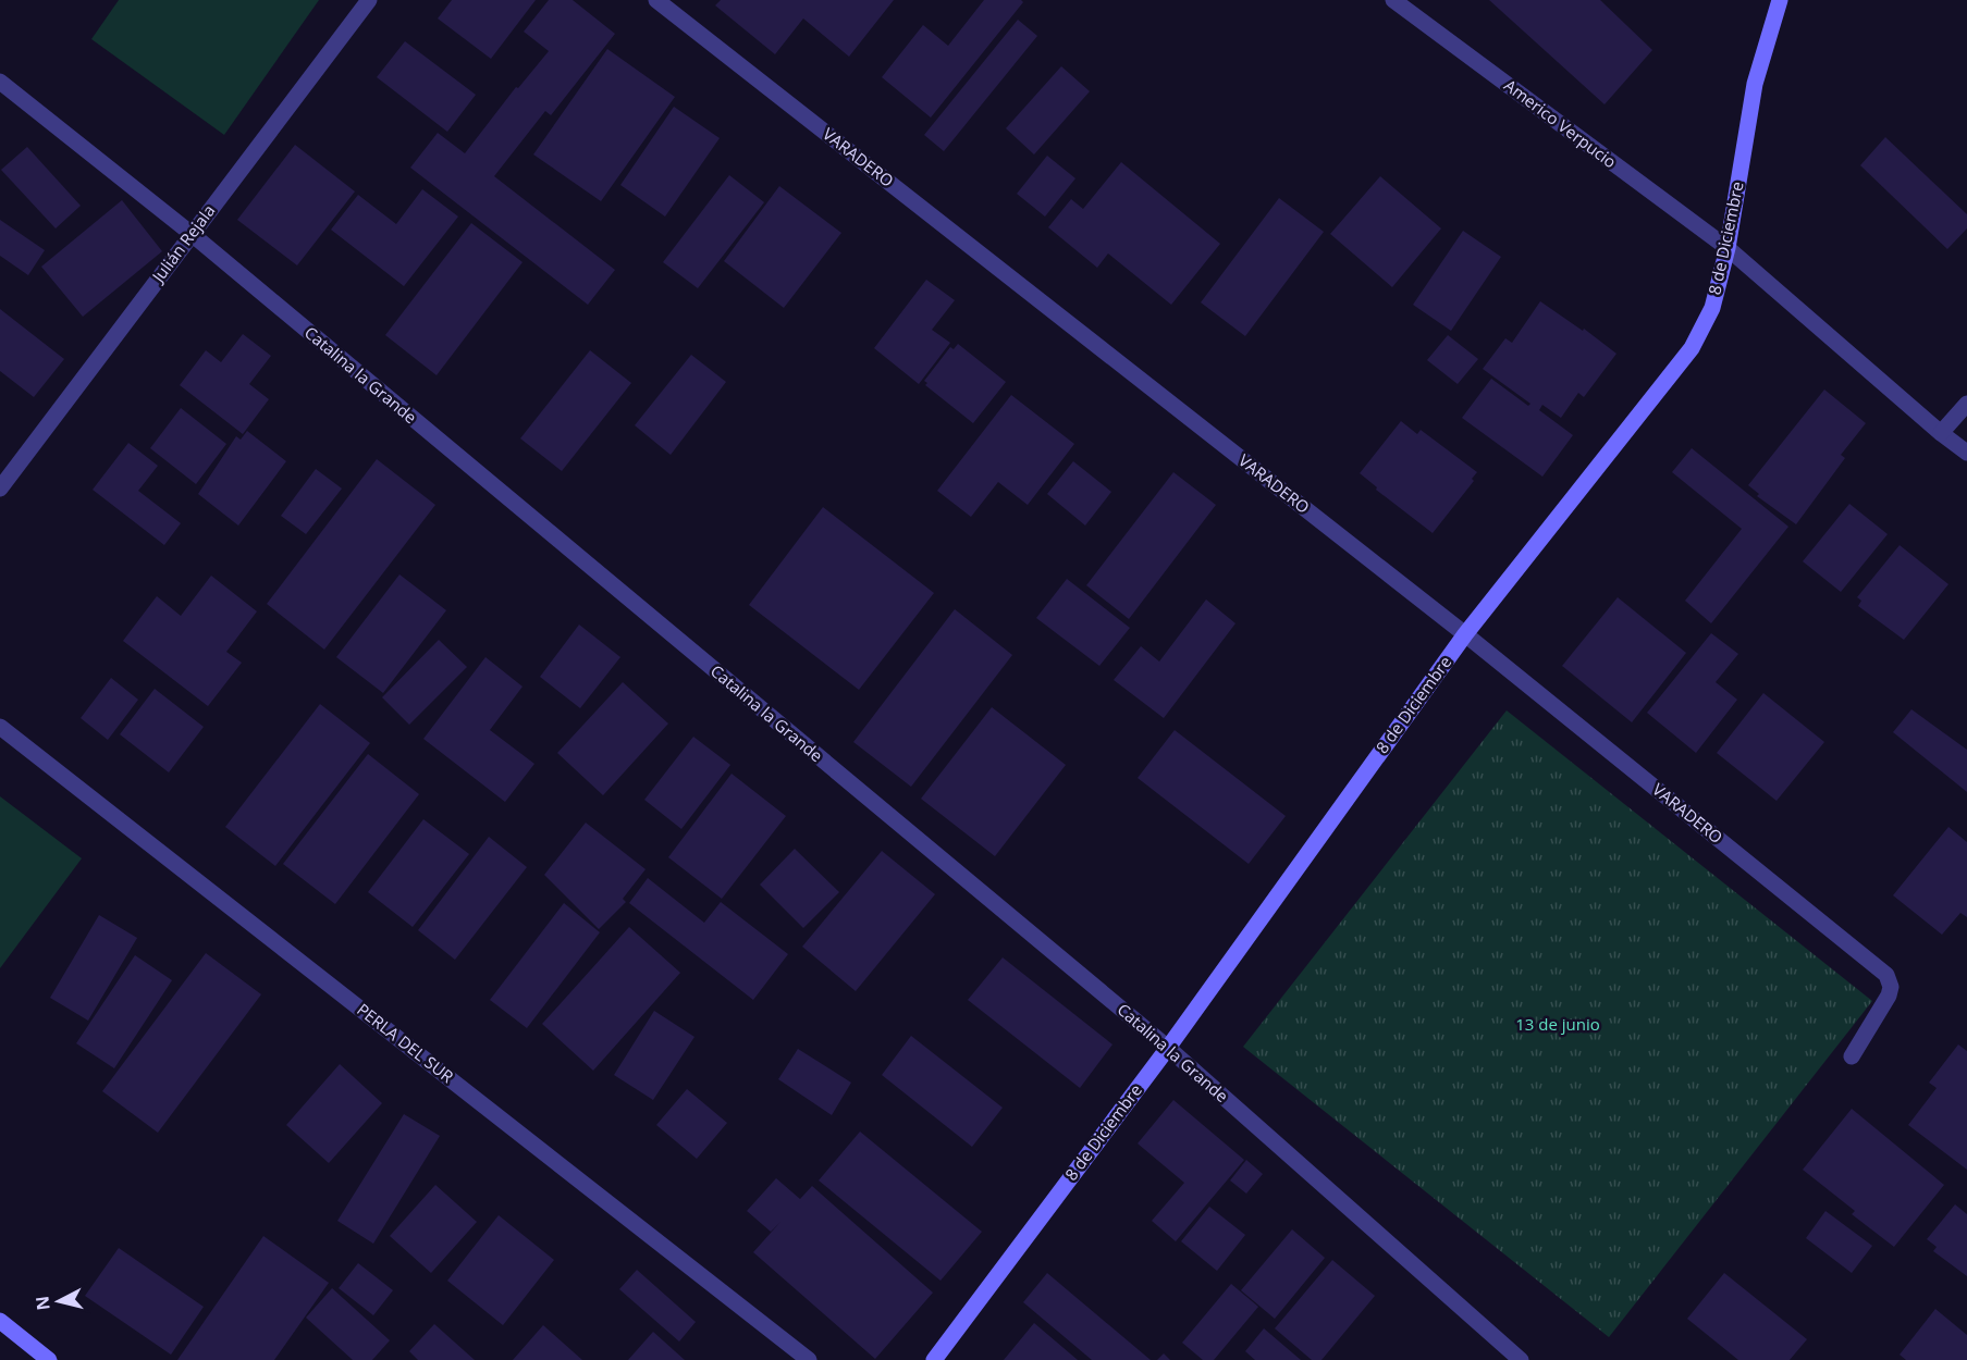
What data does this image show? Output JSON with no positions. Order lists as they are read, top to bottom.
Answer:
{
  "streets": {
    "main road": ["8 de Diciembre"],
    "street": [
      "Americo Verpucio",
      "VARADERO",
      "Julián Rejala",
      "Catalina la Grande",
      "PERLA DEL SUR"
    ]
  },
  "crossings": [
    ["Americo Verpucio", "8 de Diciembre"],
    ["VARADERO", "8 de Diciembre"],
    ["8 de Diciembre", "Catalina la Grande"],
    ["Julián Rejala", "Catalina la Grande"]
  ],
  "parks": ["13 de junio"],
  "north": "left"
}
